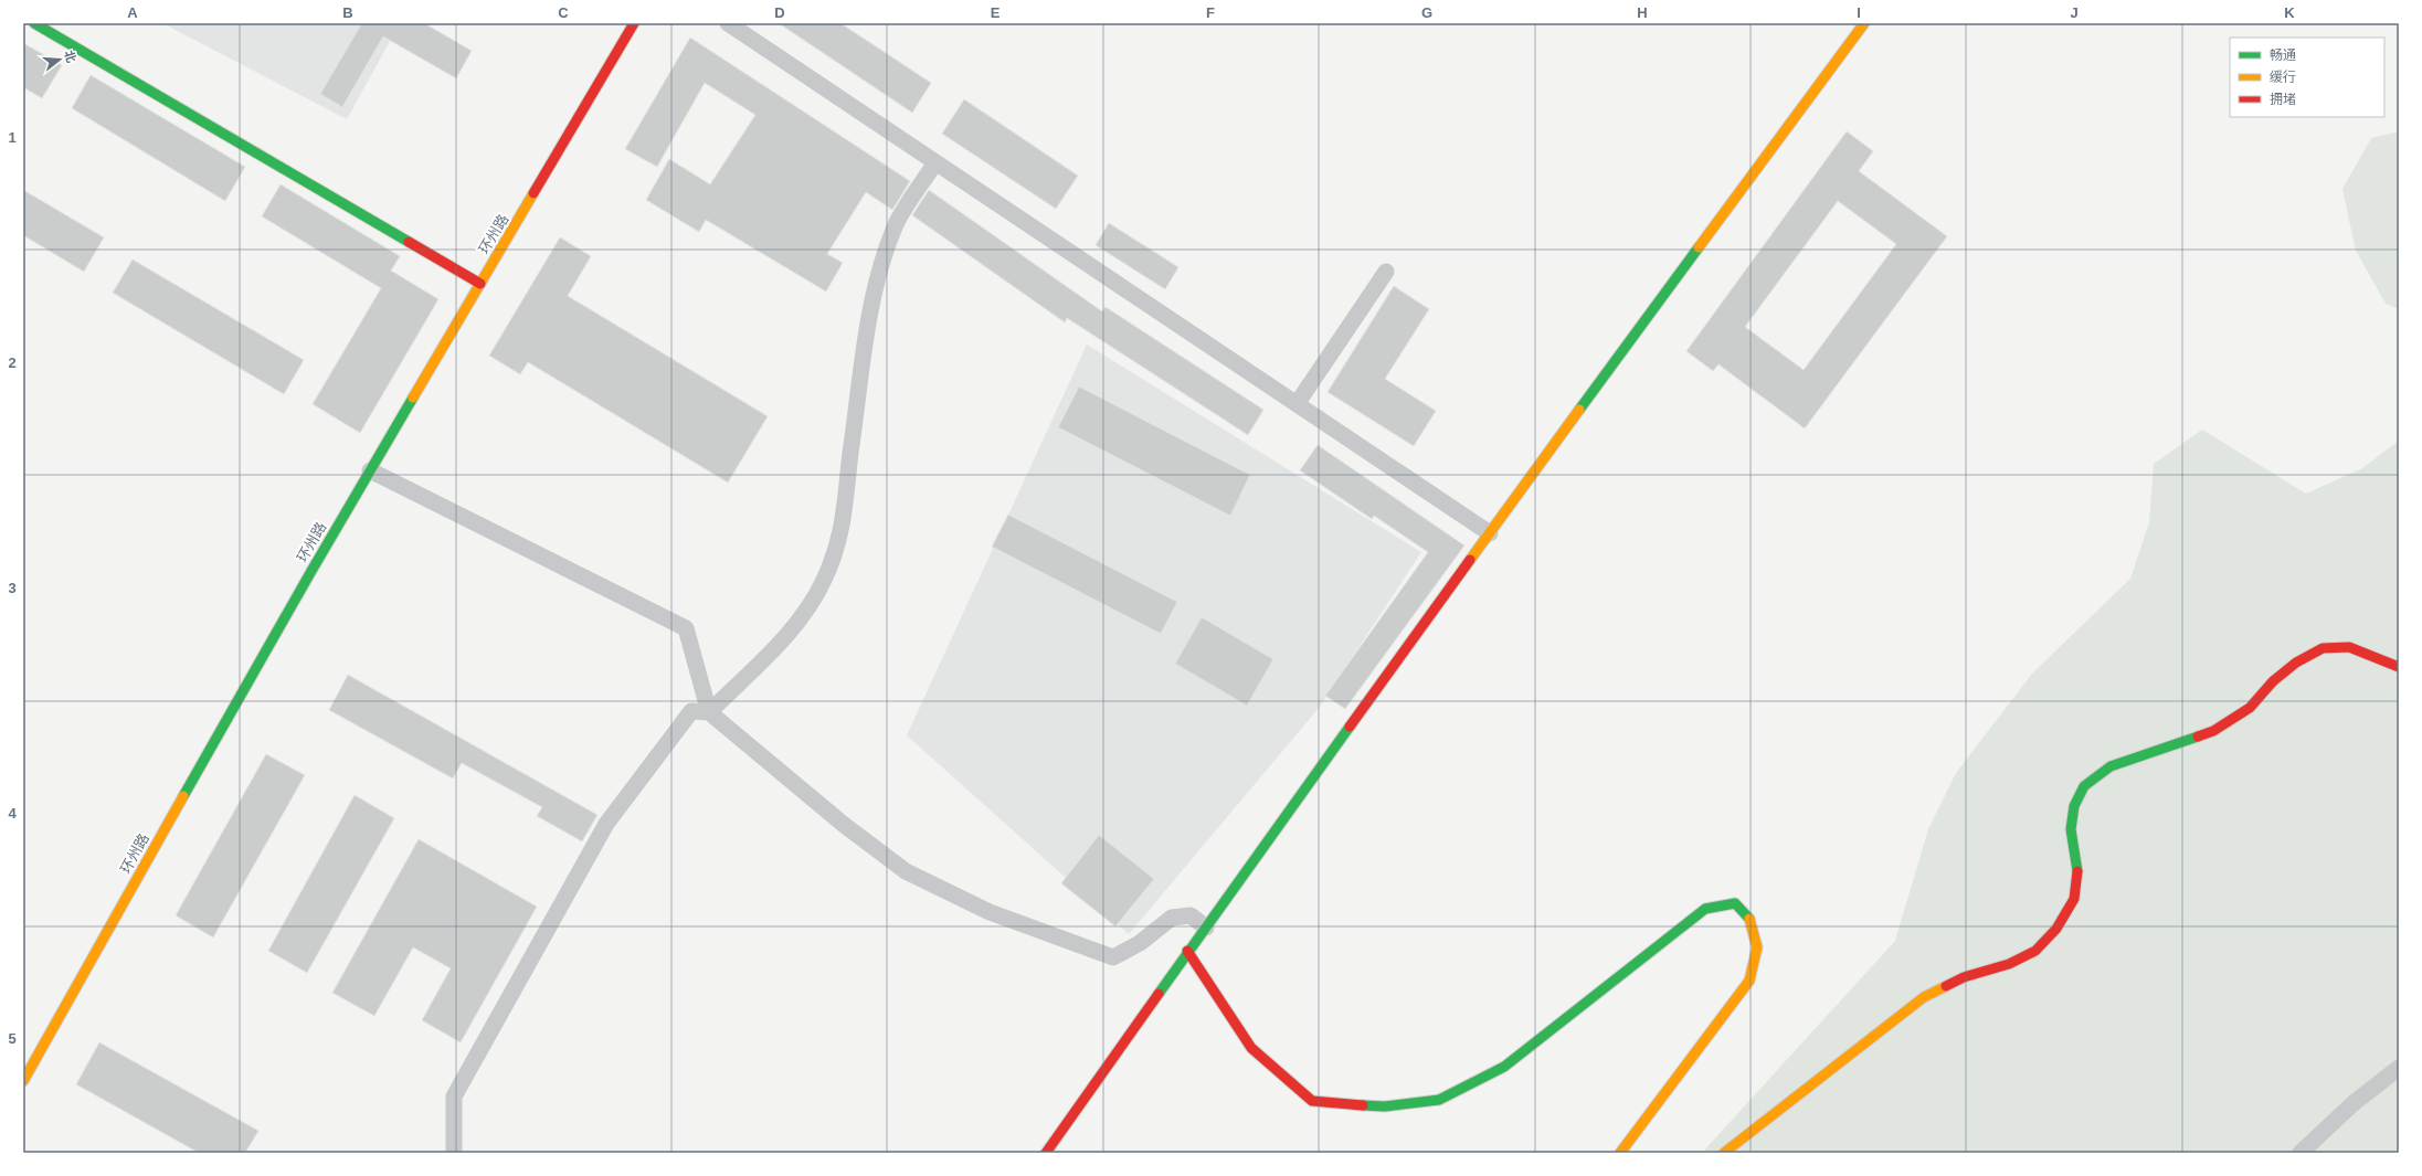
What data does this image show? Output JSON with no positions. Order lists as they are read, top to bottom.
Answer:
{
  "streets": {
    "street": ["环州路"]
  },
  "legend": ["畅通", "缓行", "拥堵"],
  "north": "right",
  "grid": {
    "columns": [
      "A",
      "B",
      "C",
      "D",
      "E",
      "F",
      "G",
      "H",
      "I",
      "J",
      "K"
    ],
    "rows": [
      "1",
      "2",
      "3",
      "4",
      "5"
    ]
  }
}
